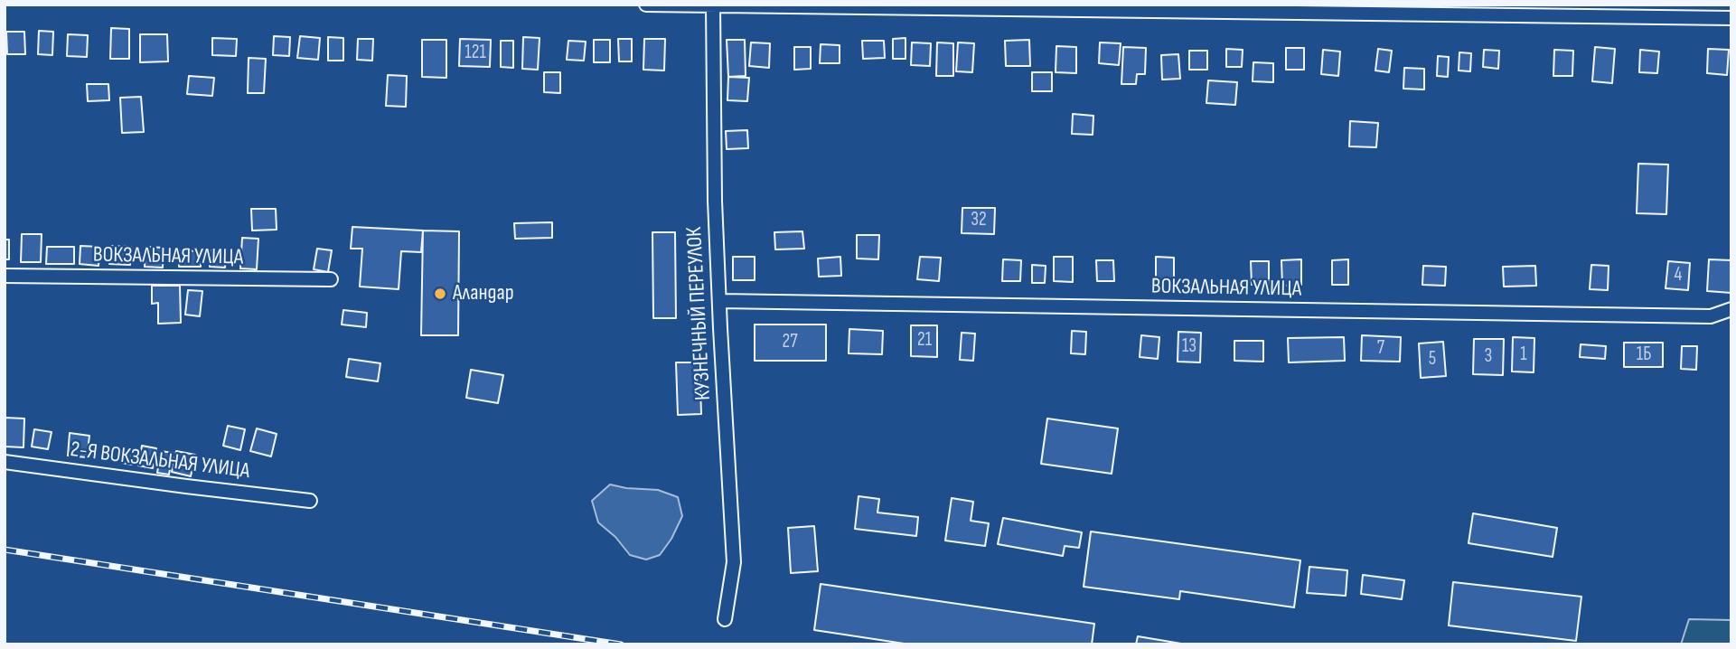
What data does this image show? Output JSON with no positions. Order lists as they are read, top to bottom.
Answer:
{
  "streets": {
    "street": ["ВОКЗАЛЬНАЯ УЛИЦА", "КУЗНЕЧНЫЙ ПЕРЕУЛОК", "2-Я ВОКЗАЛЬНАЯ УЛИЦА"]
  },
  "crossings": [
    ["ВОКЗАЛЬНАЯ УЛИЦА", "КУЗНЕЧНЫЙ ПЕРЕУЛОК"]
  ],
  "places": ["Аландар"],
  "house_numbers": [
    "121",
    "32",
    "4",
    "21",
    "27",
    "13",
    "7",
    "1",
    "1Б",
    "3",
    "5"
  ]
}
